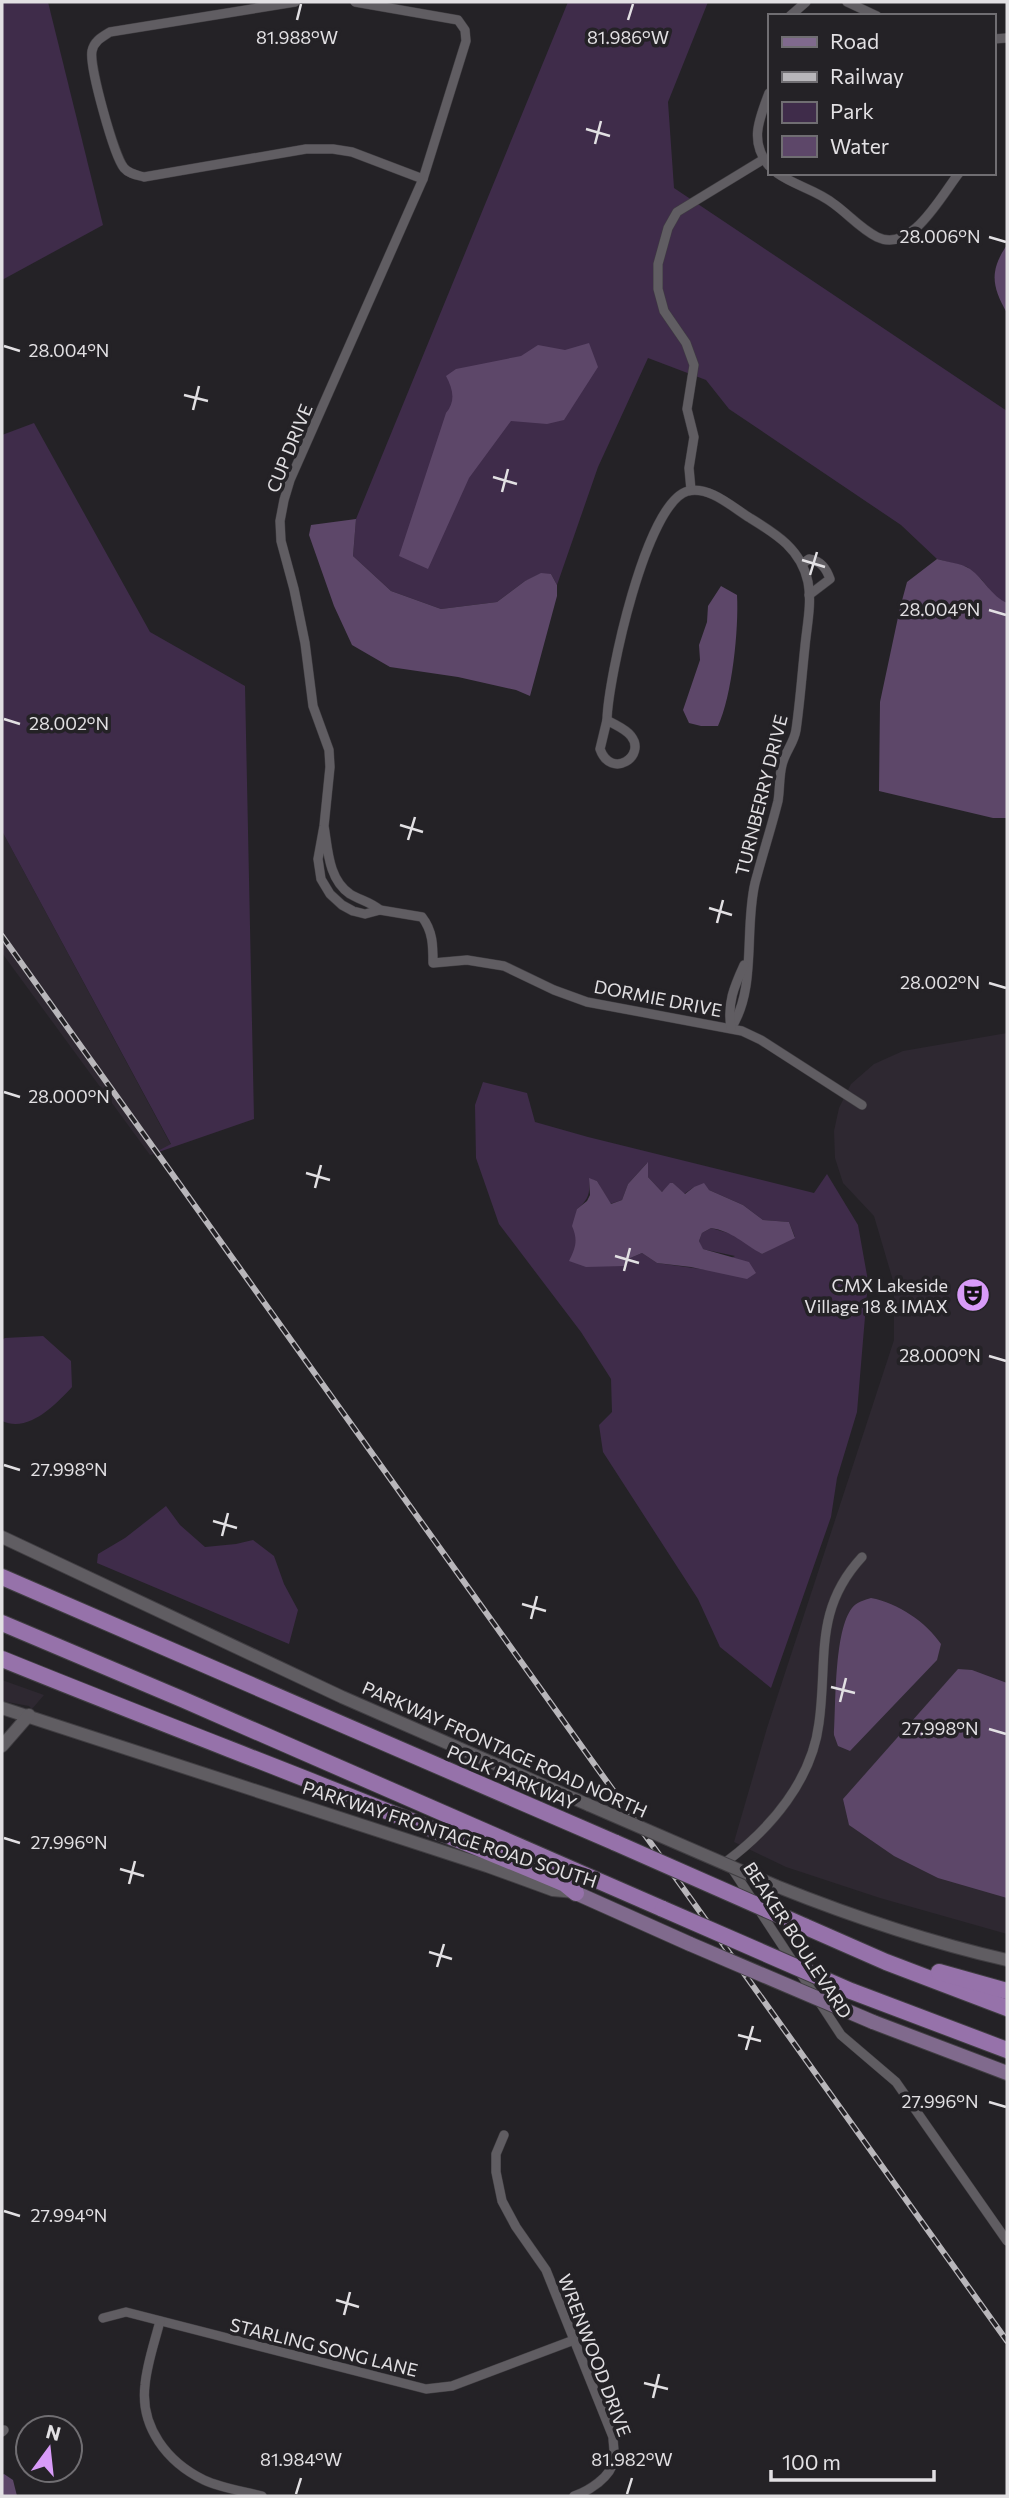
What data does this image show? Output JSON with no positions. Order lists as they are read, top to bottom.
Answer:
{
  "streets": {
    "highway": ["POLK PARKWAY"],
    "main road": ["PARKWAY FRONTAGE ROAD NORTH", "PARKWAY FRONTAGE ROAD SOUTH"],
    "street": [
      "CUP DRIVE",
      "TURNBERRY DRIVE",
      "DORMIE DRIVE",
      "BEAKER BOULEVARD",
      "STARLING SONG LANE",
      "WRENWOOD DRIVE"
    ]
  },
  "crossings": [
    ["TURNBERRY DRIVE", "DORMIE DRIVE"],
    ["STARLING SONG LANE", "WRENWOOD DRIVE"]
  ],
  "places": {
    "theatre": ["CMX Lakeside Village 18 & IMAX"]
  },
  "legend": [
    "Road",
    "Railway",
    "Park",
    "Water"
  ],
  "scale_bar": "100 m",
  "north": "top",
  "coordinates": [
    "81.988°W",
    "81.986°W",
    "28.006°N",
    "28.004°N",
    "28.002°N",
    "28.000°N",
    "27.998°N",
    "27.996°N",
    "27.994°N",
    "81.984°W",
    "81.982°W"
  ]
}
